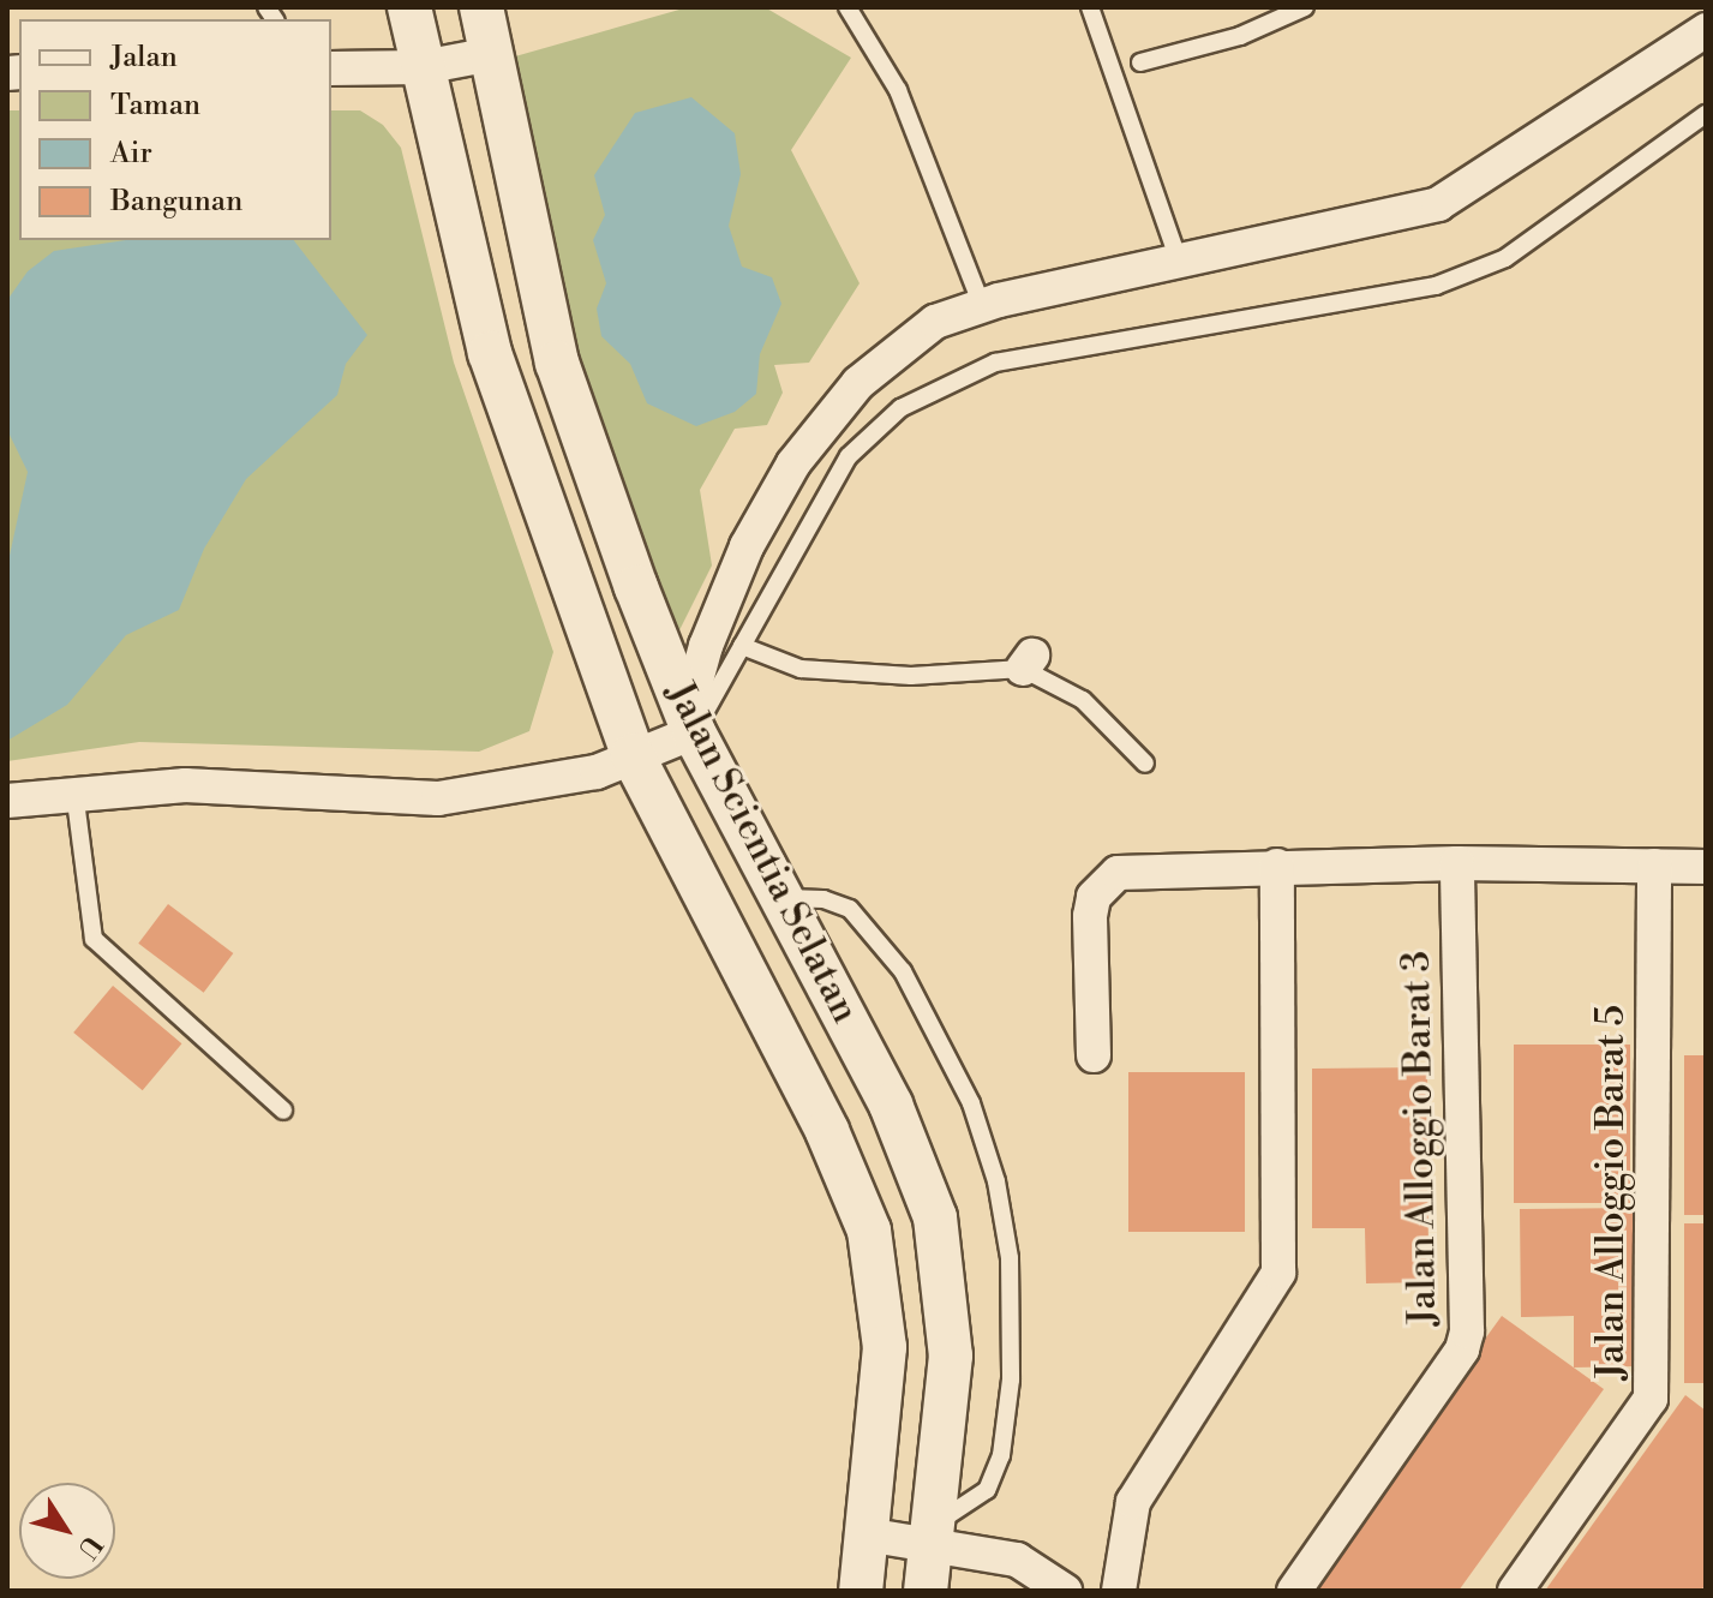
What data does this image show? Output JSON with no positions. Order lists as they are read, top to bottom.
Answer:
{
  "streets": {
    "street": ["Jalan Scientia Selatan", "Jalan Alloggio Barat 3", "Jalan Alloggio Barat 5"]
  },
  "legend": [
    "Jalan",
    "Taman",
    "Air",
    "Bangunan"
  ],
  "north": "bottom right"
}
